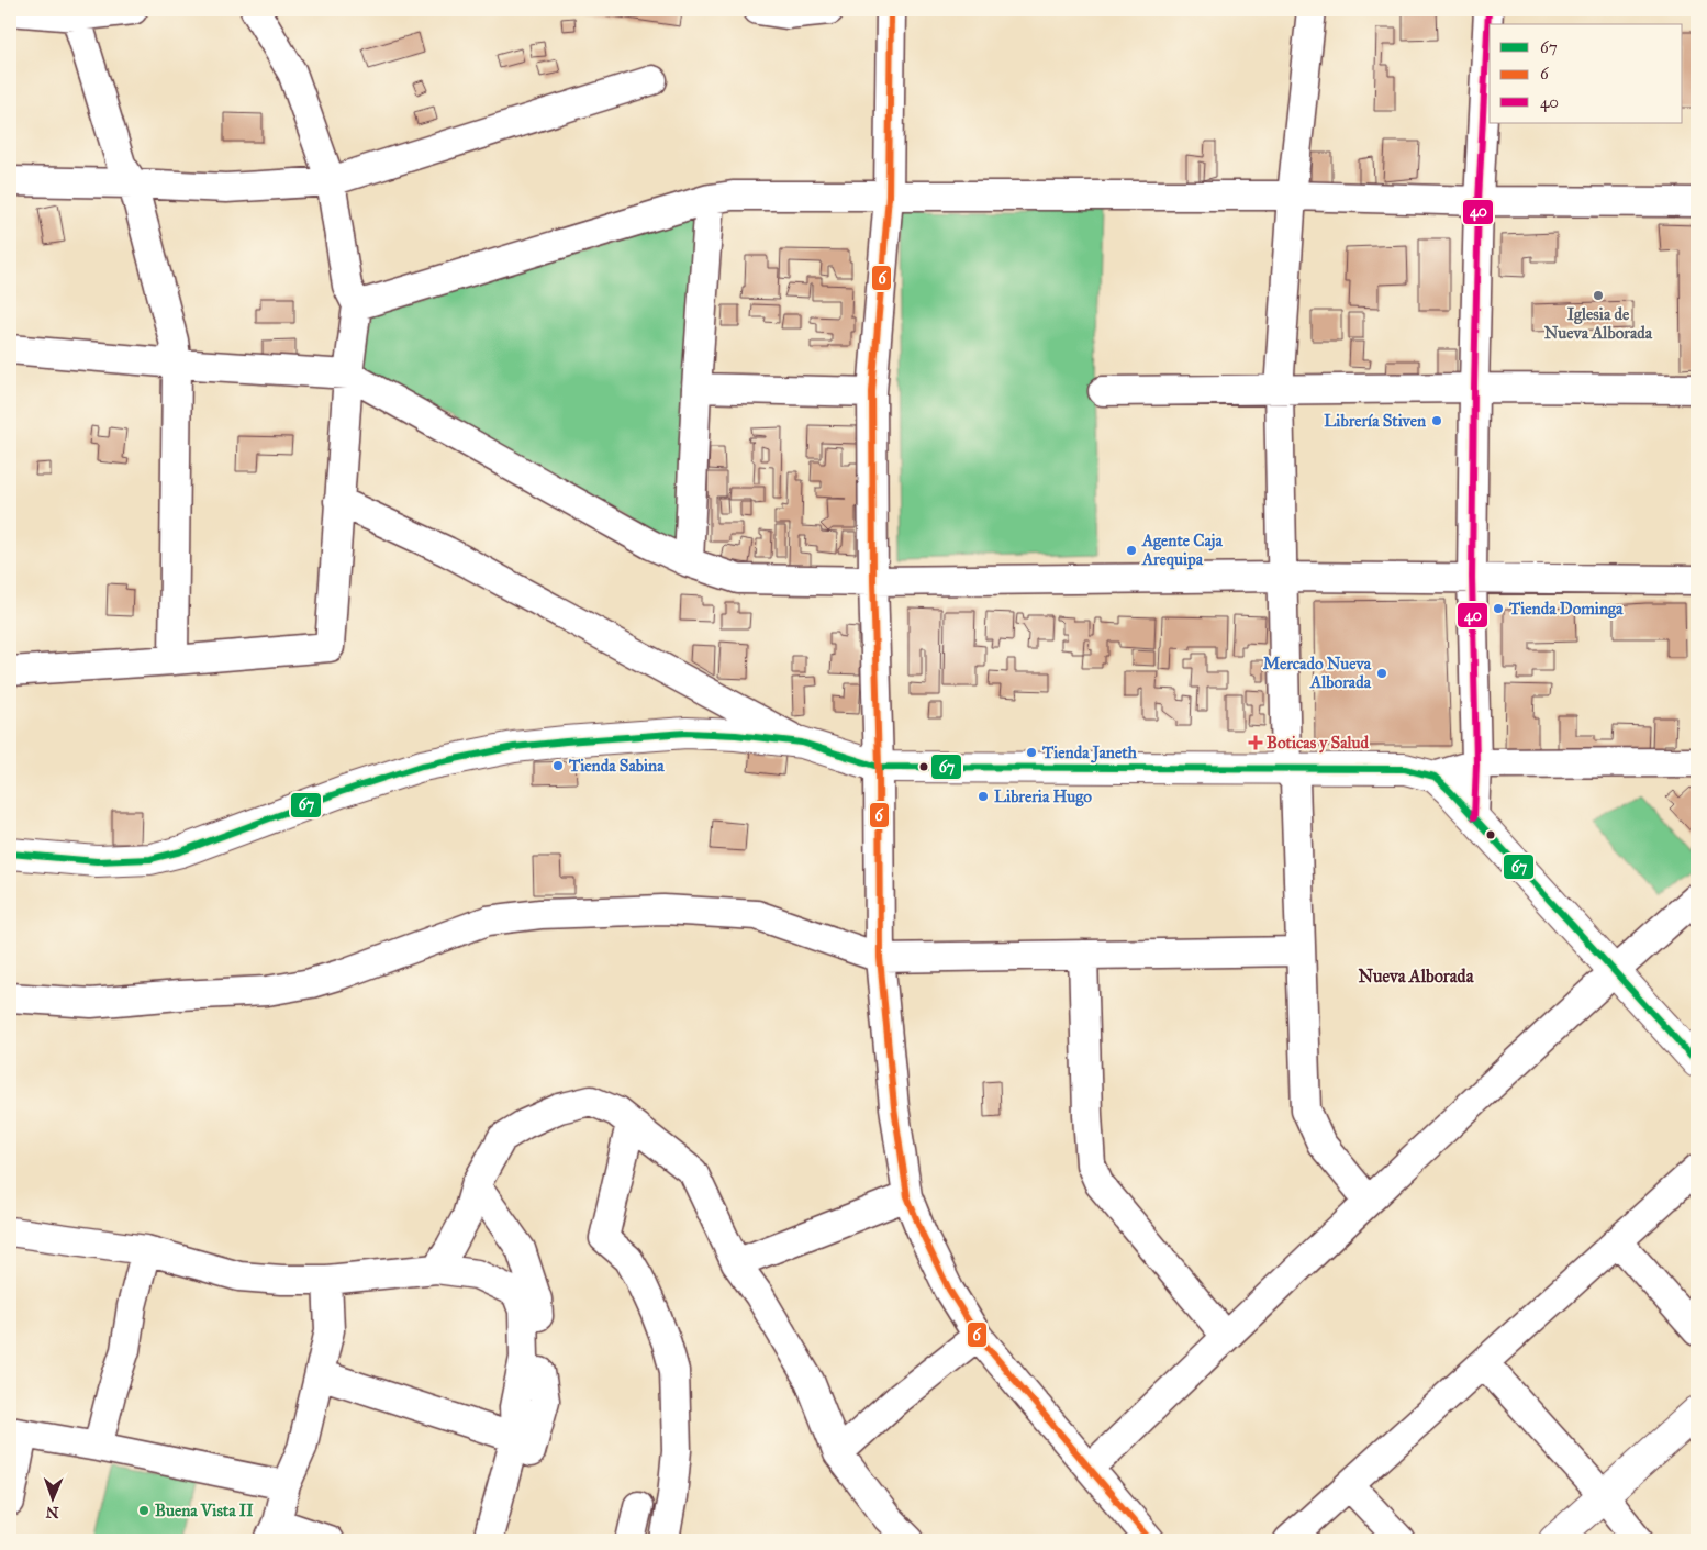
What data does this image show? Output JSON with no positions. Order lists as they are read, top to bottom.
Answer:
{
  "districts": ["Nueva Alborada"],
  "places": {
    "other": [
      "Iglesia de Nueva Alborada",
      "Librería Stiven",
      "Agente Caja Arequipa",
      "Tienda Dominga",
      "Mercado Nueva Alborada",
      "Tienda Janeth",
      "Tienda Sabina",
      "Libreria Hugo",
      "Buena Vista II"
    ],
    "health": ["Boticas y Salud"]
  },
  "lines": ["transit line 6", "transit line 40", "transit line 67"],
  "legend": ["67", "6", "40"],
  "north": "bottom"
}
